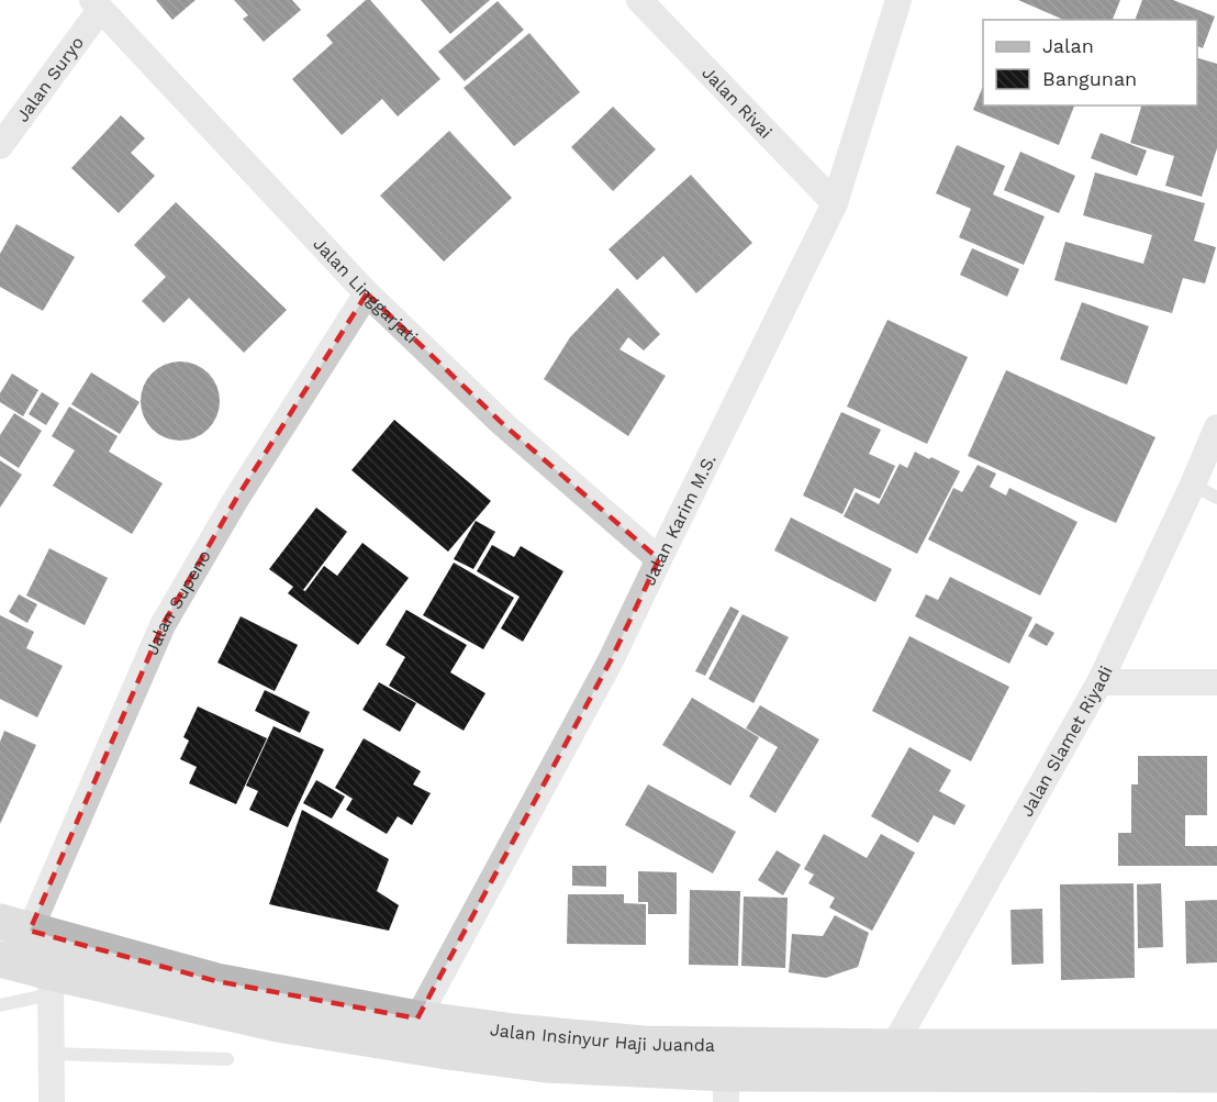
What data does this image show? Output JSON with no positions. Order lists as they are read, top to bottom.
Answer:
{
  "streets": {
    "main road": ["Jalan Insinyur Haji Juanda"],
    "street": [
      "Jalan Suryo",
      "Jalan Rivai",
      "Jalan Linggarjati",
      "Jalan Karim M.S.",
      "Jalan Supeno",
      "Jalan Slamet Riyadi"
    ]
  },
  "crossings": [
    ["Jalan Suryo", "Jalan Linggarjati"],
    ["Jalan Rivai", "Jalan Karim M.S."],
    ["Jalan Linggarjati", "Jalan Karim M.S."],
    ["Jalan Linggarjati", "Jalan Supeno"],
    ["Jalan Karim M.S.", "Jalan Insinyur Haji Juanda"],
    ["Jalan Supeno", "Jalan Insinyur Haji Juanda"],
    ["Jalan Slamet Riyadi", "Jalan Insinyur Haji Juanda"]
  ],
  "legend": ["Jalan", "Bangunan"]
}
